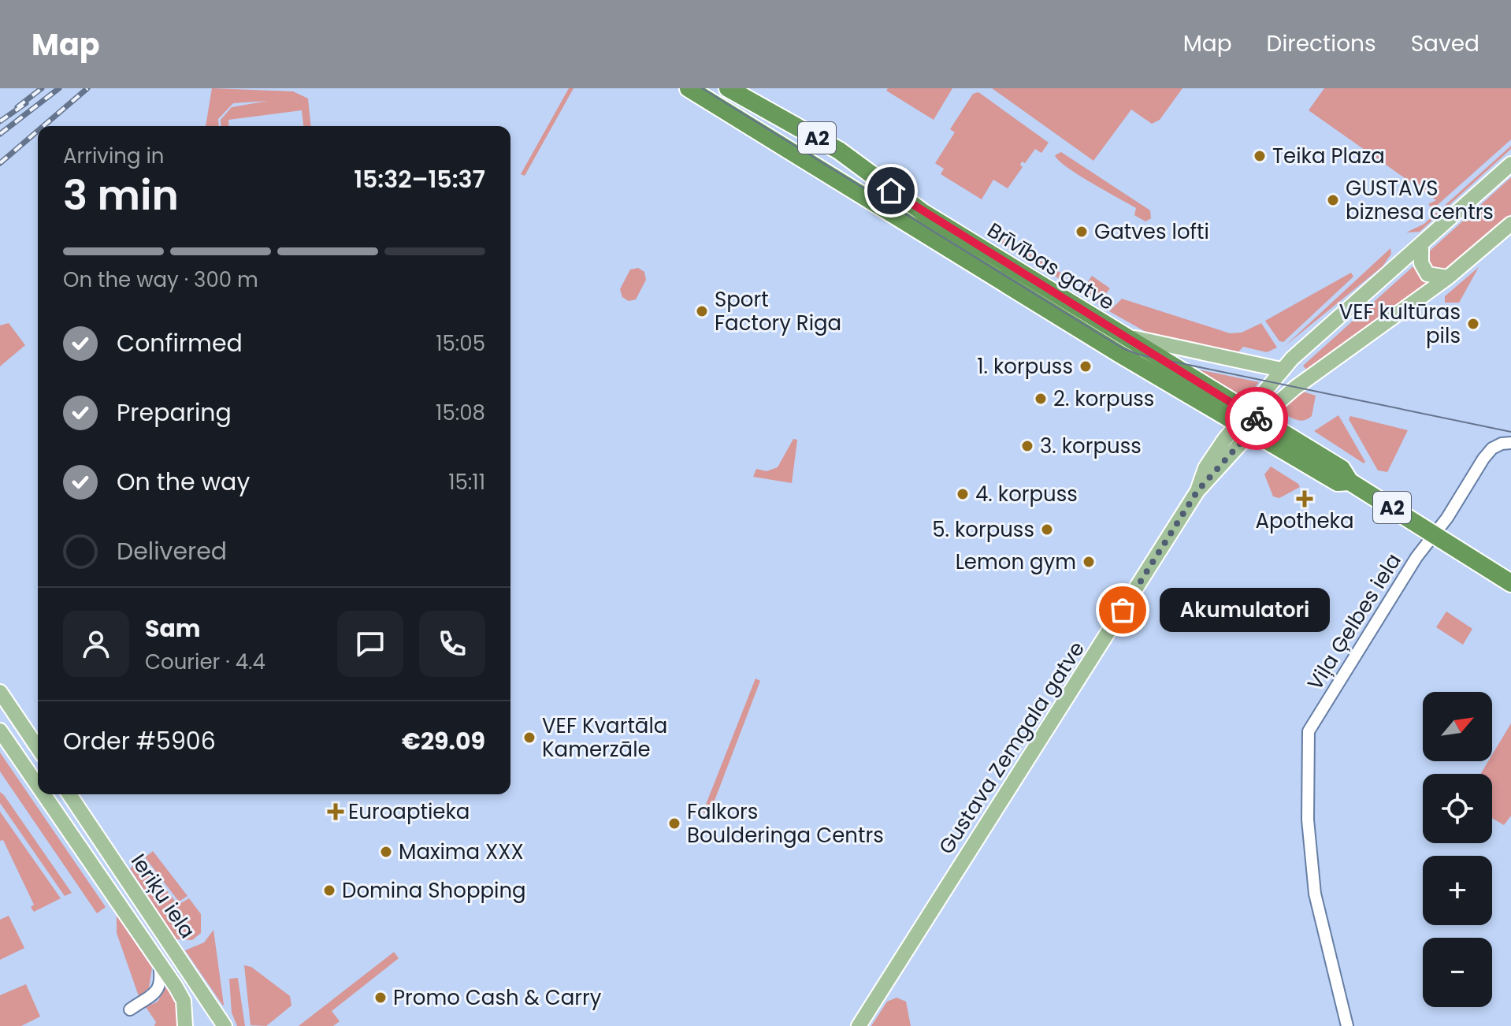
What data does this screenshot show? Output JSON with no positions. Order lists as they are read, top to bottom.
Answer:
{
  "streets": {
    "highway": ["A2", "Brīvības gatve"],
    "main road": ["Gustava Zemgala gatve", "Ieriķu iela"],
    "street": ["Viļa Ģelbes iela"]
  },
  "crossings": [
    ["Brīvības gatve", "Viļa Ģelbes iela"],
    ["Brīvības gatve", "Gustava Zemgala gatve"]
  ],
  "places": {
    "other": [
      "Teika Plaza",
      "GUSTAVS biznesa centrs",
      "Gatves lofti",
      "Sport Factory Riga",
      "VEF kultūras pils",
      "1. korpuss",
      "2. korpuss",
      "3. korpuss",
      "4. korpuss",
      "5. korpuss",
      "Lemon gym",
      "Akumulatori",
      "VEF Kvartāla Kamerzāle",
      "Falkors Boulderinga Centrs",
      "Maxima XXX",
      "Domina Shopping",
      "Promo Cash & Carry"
    ],
    "health": ["Apotheka", "Euroaptieka"]
  },
  "north": "top right",
  "page": {
    "header": "Map",
    "nav": ["Map", "Directions", "Saved"],
    "heading": ["3 min", "Arriving in", "15:32–15:37"],
    "panel": [
      "Sam",
      "Courier · 4.4",
      "Order #5906",
      "€29.09"
    ],
    "bar": "On the way · 300 m",
    "list": [
      ["Confirmed", "15:05"],
      ["Preparing", "15:08"],
      ["On the way", "15:11"],
      "Delivered"
    ],
    "bubble": "Akumulatori",
    "map_buttons": ["+", "−"]
  }
}
